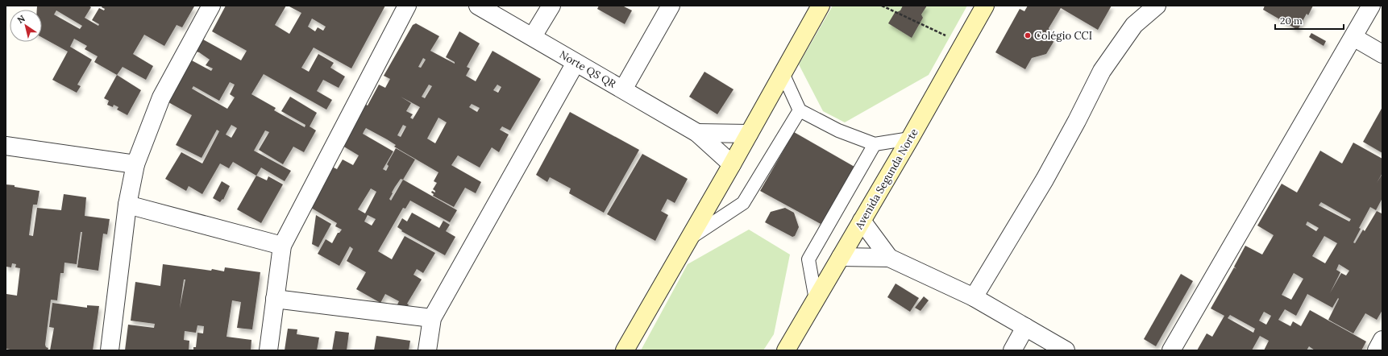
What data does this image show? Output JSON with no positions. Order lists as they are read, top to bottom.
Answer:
{
  "streets": {
    "main road": ["Avenida Segunda Norte"],
    "street": ["Norte QS QR"]
  },
  "places": ["Colégio CCI"],
  "scale_bar": "20 m",
  "north": "top left"
}
